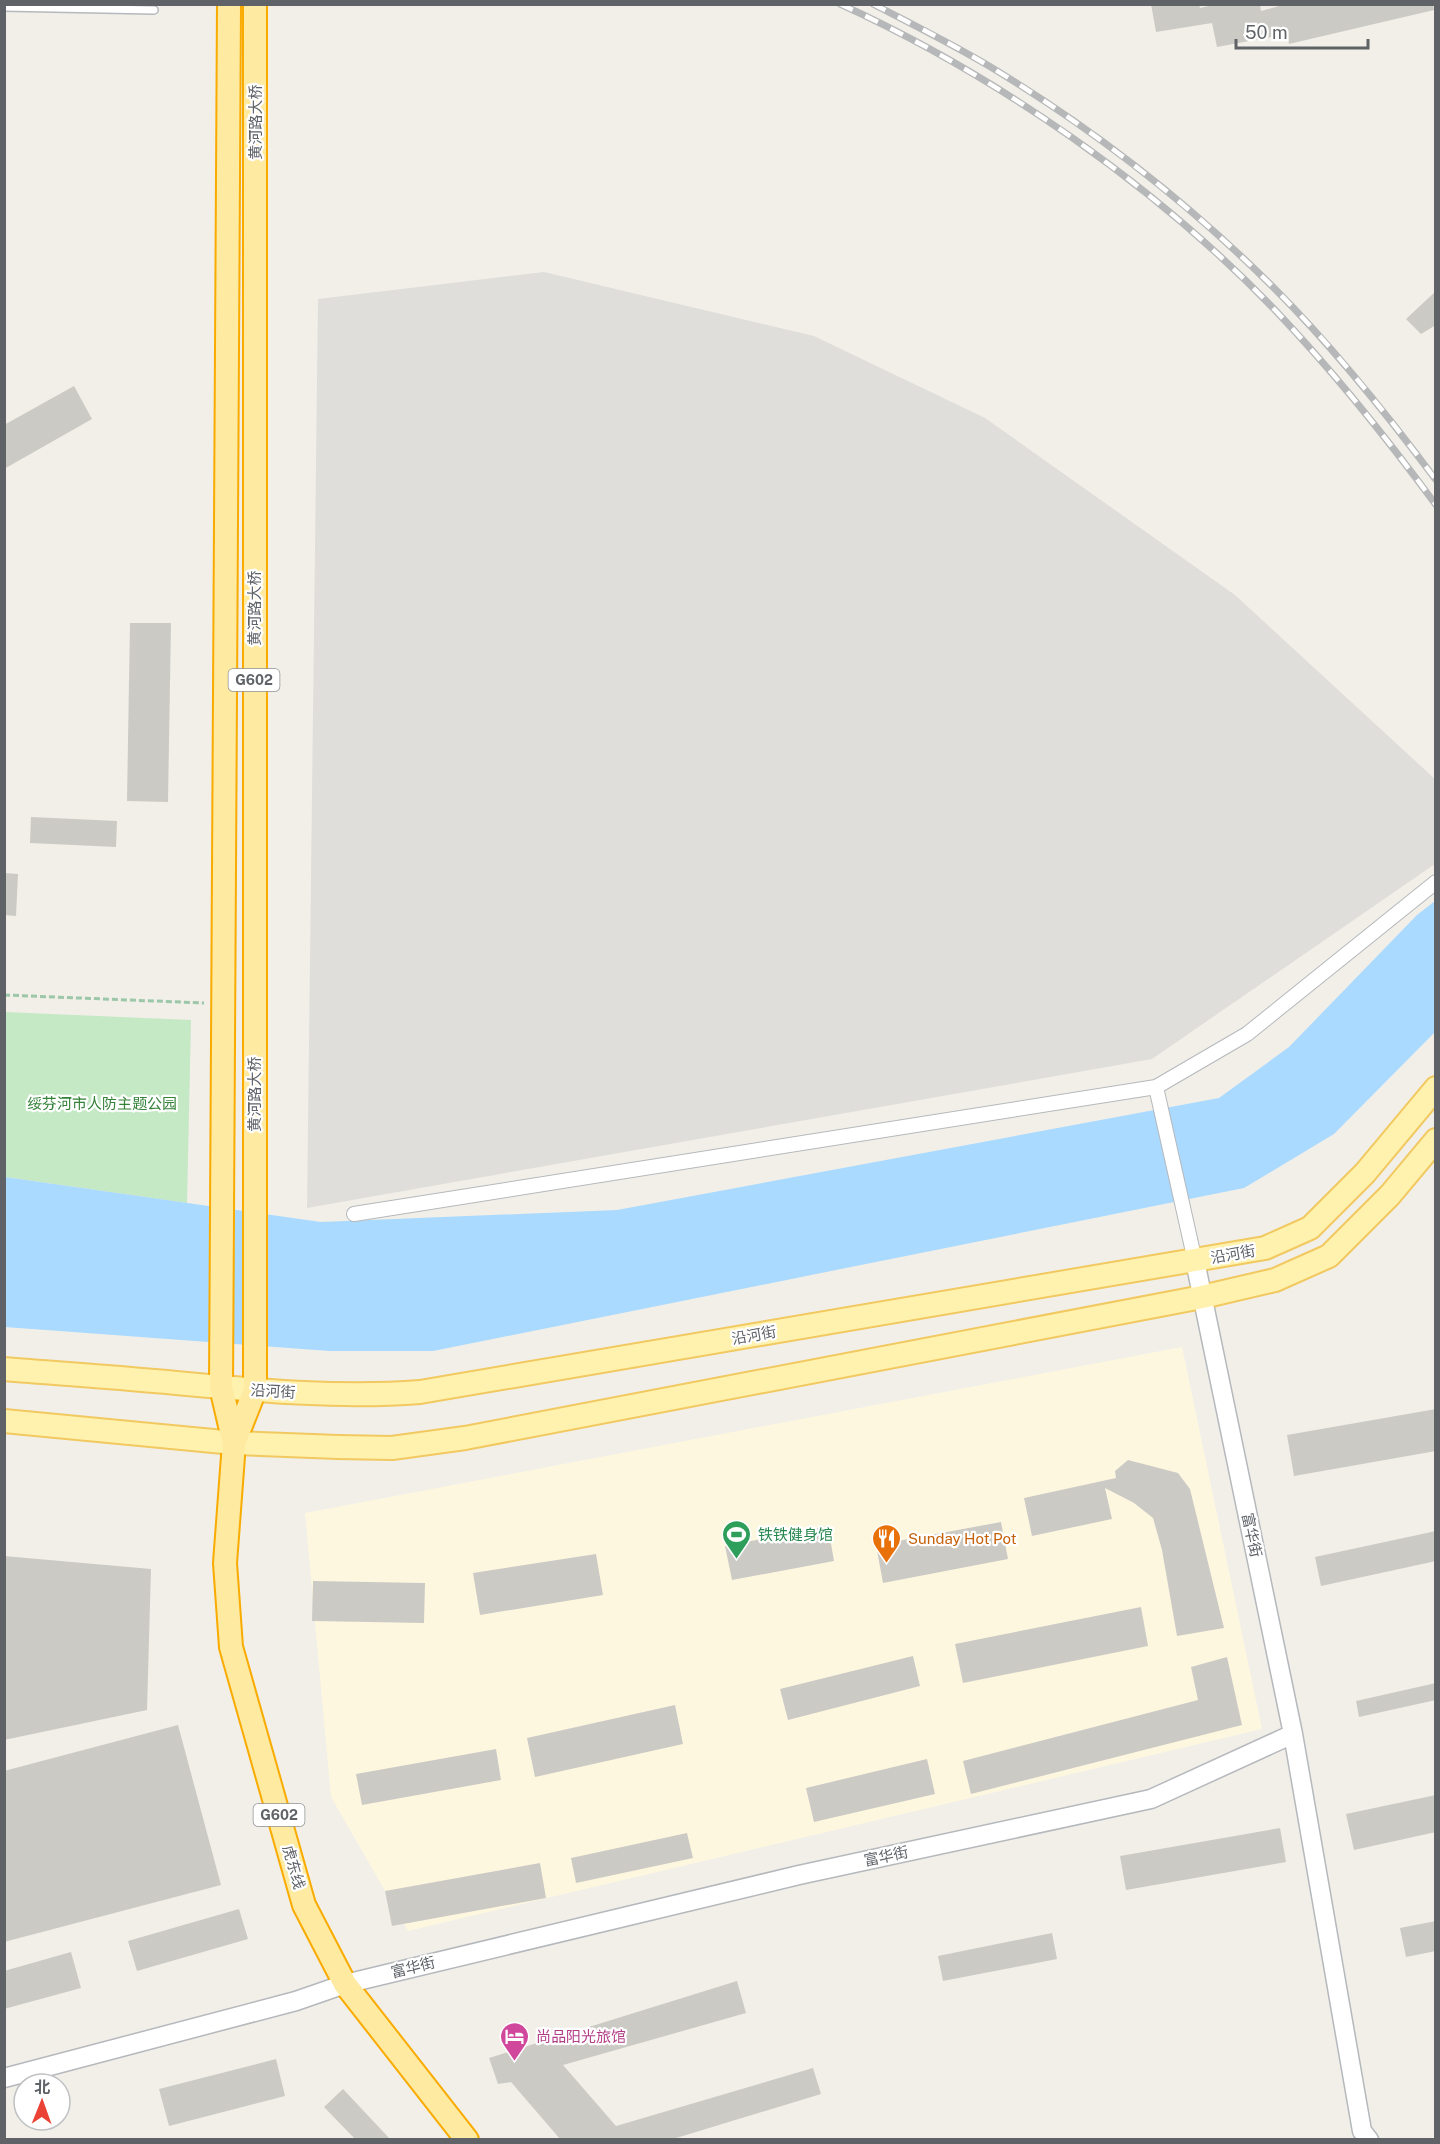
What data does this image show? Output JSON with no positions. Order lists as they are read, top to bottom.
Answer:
{
  "streets": {
    "highway": ["黄河路大桥", "G602", "虎东线"],
    "main road": ["沿河街"],
    "street": ["富华街"]
  },
  "crossings": [
    ["黄河路大桥", "G602"],
    ["黄河路大桥", "沿河街"],
    ["G602", "沿河街"],
    ["G602", "虎东线"],
    ["沿河街", "富华街"],
    ["富华街", "虎东线"]
  ],
  "parks": ["绥芬河市人防主题公园"],
  "places": {
    "sports": ["铁铁健身馆"],
    "restaurant": ["Sunday Hot Pot"],
    "hotel": ["尚品阳光旅馆"]
  },
  "scale_bar": "50 m",
  "north": "top"
}
